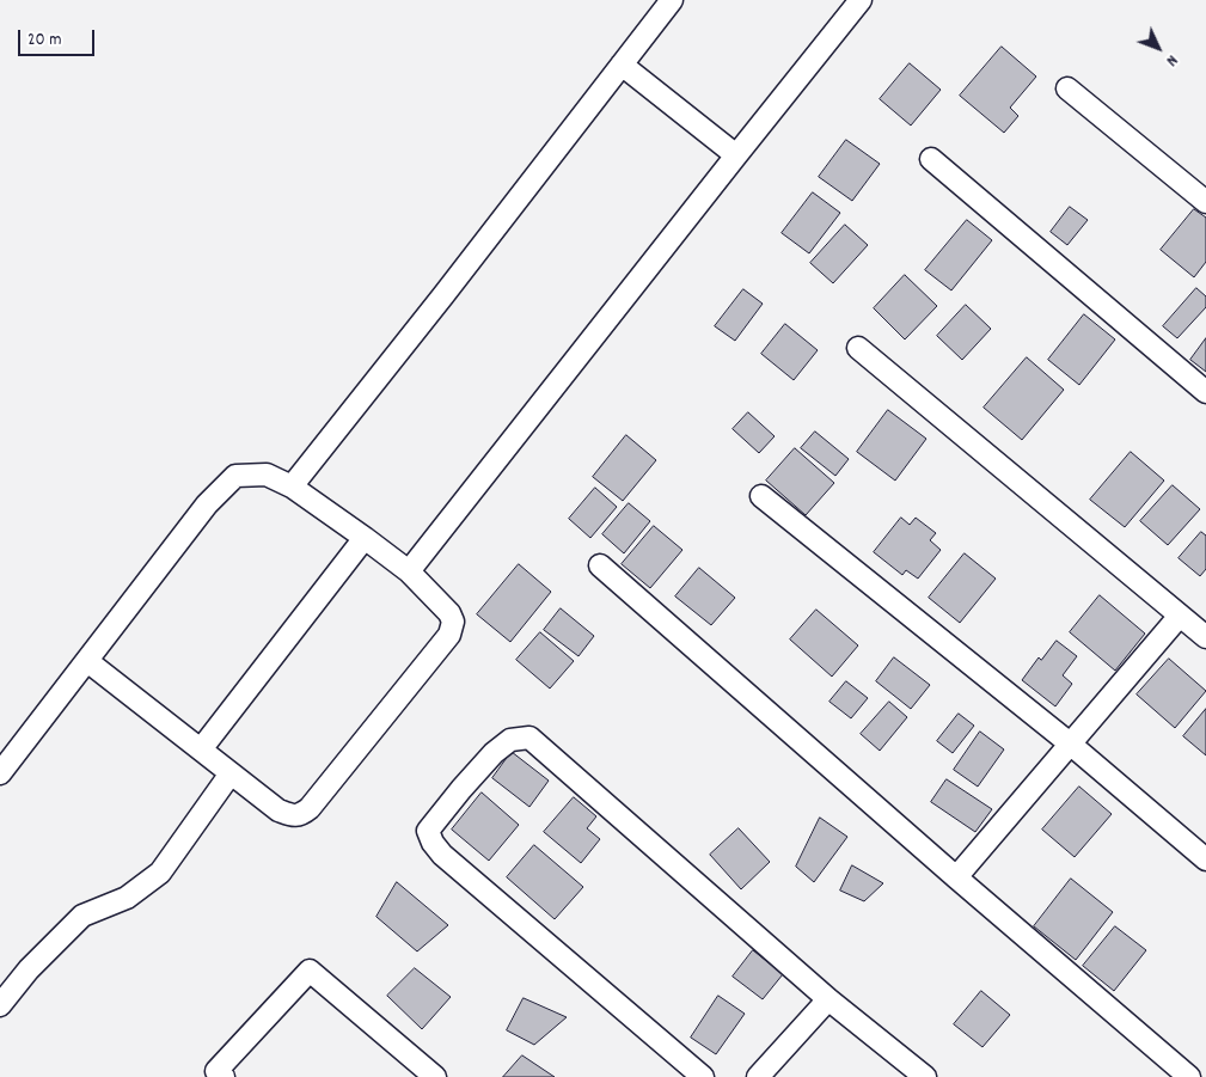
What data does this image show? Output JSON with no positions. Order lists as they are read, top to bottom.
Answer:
{
  "scale_bar": "20 m",
  "north": "bottom right"
}
